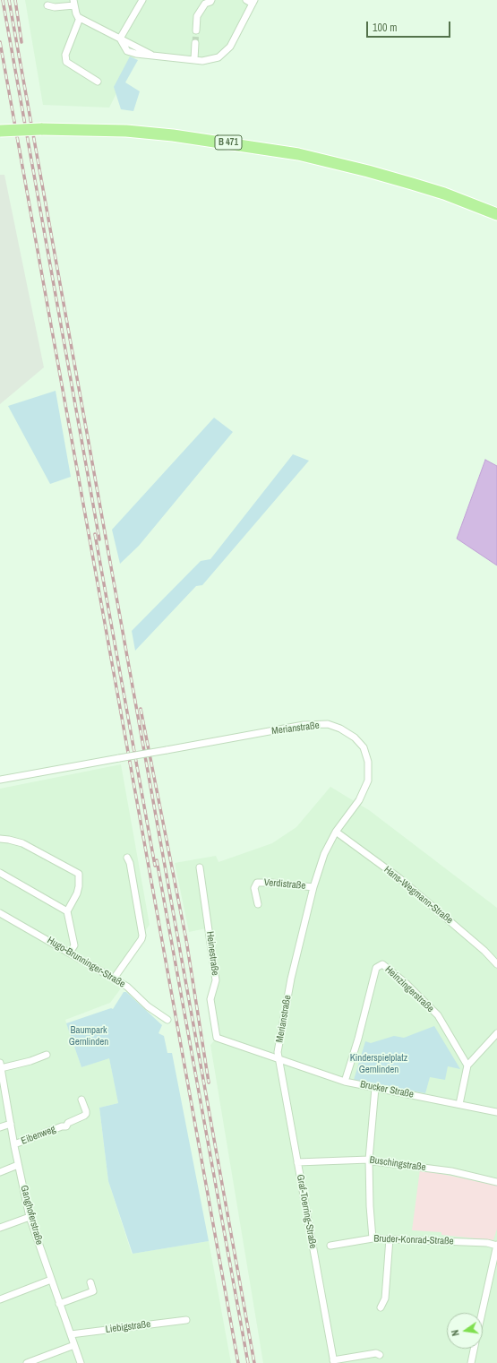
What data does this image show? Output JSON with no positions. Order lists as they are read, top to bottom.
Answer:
{
  "streets": {
    "highway": ["B 471"],
    "street": [
      "Merianstraße",
      "Verdistraße",
      "Hans-Wegmann-Straße",
      "Heinestraße",
      "Hugo-Brunninger-Straße",
      "Heinzingerstraße",
      "Brucker Straße",
      "Eibenweg",
      "Buschingstraße",
      "Graf-Toerring-Straße",
      "Ganghoferstraße",
      "Bruder-Konrad-Straße",
      "Liebigstraße"
    ]
  },
  "crossings": [
    ["Merianstraße", "Verdistraße"],
    ["Merianstraße", "Hans-Wegmann-Straße"],
    ["Merianstraße", "Heinestraße"],
    ["Merianstraße", "Brucker Straße"],
    ["Merianstraße", "Graf-Toerring-Straße"],
    ["Heinestraße", "Brucker Straße"],
    ["Heinestraße", "Graf-Toerring-Straße"],
    ["Heinzingerstraße", "Brucker Straße"],
    ["Brucker Straße", "Graf-Toerring-Straße"],
    ["Eibenweg", "Ganghoferstraße"],
    ["Buschingstraße", "Graf-Toerring-Straße"],
    ["Ganghoferstraße", "Liebigstraße"]
  ],
  "parks": ["Baumpark Gernlinden", "Kinderspielplatz Gernlinden"],
  "scale_bar": "100 m",
  "north": "left"
}
